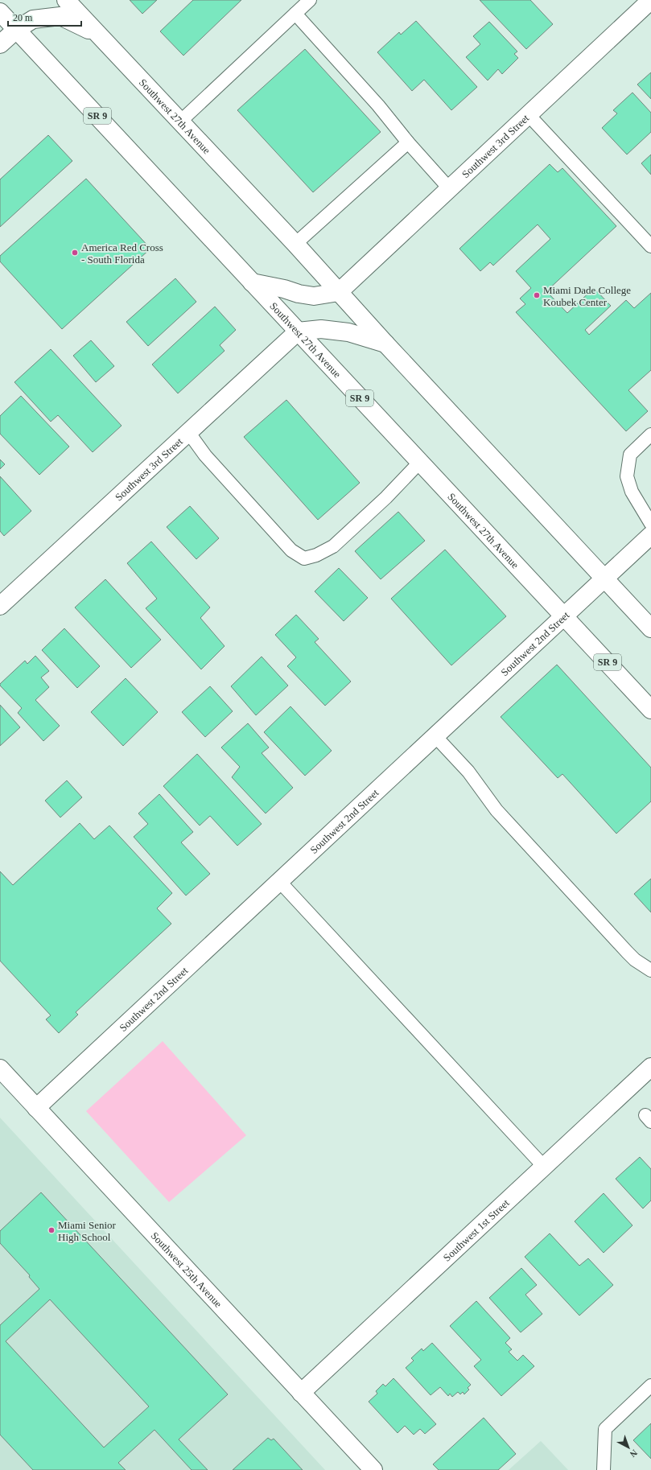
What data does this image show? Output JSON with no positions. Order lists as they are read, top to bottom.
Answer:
{
  "streets": {
    "main road": [
      "SR 9",
      "Southwest 27th Avenue",
      "Southwest 3rd Street",
      "Southwest 2nd Street",
      "Southwest 1st Street",
      "Southwest 25th Avenue"
    ]
  },
  "crossings": [
    ["Southwest 27th Avenue", "Southwest 3rd Street"],
    ["Southwest 27th Avenue", "Southwest 2nd Street"],
    ["Southwest 2nd Street", "Southwest 25th Avenue"],
    ["Southwest 1st Street", "Southwest 25th Avenue"]
  ],
  "places": ["America Red Cross - South Florida", "Miami Dade College Koubek Center", "Miami Senior High School"],
  "scale_bar": "20 m",
  "north": "bottom right"
}
